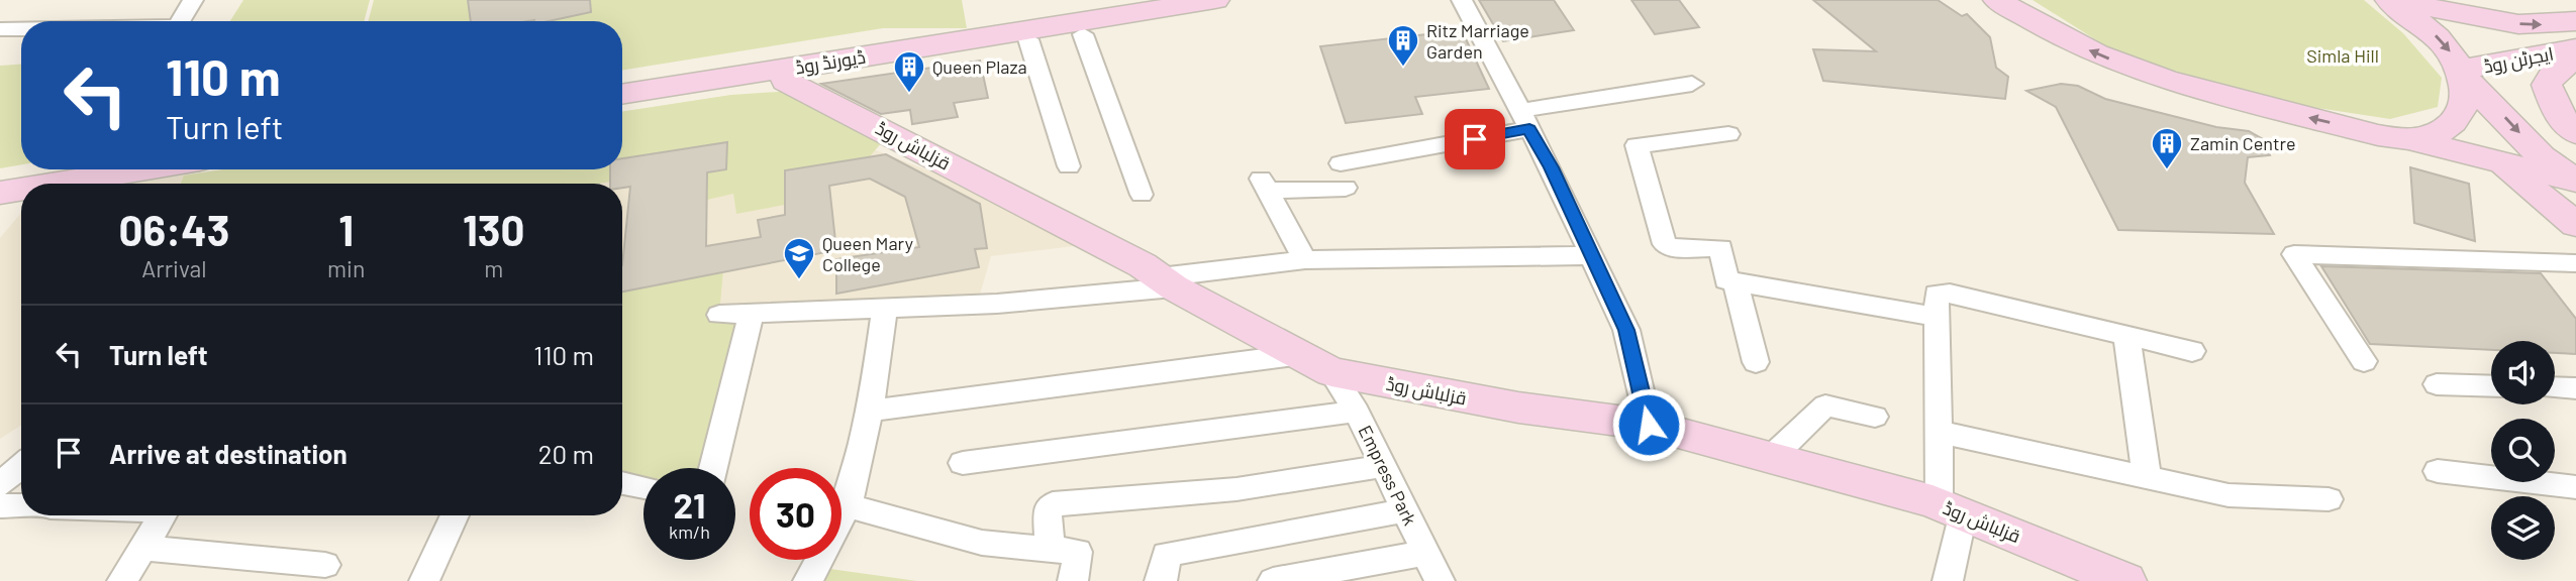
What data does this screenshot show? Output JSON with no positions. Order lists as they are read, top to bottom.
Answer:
{
  "streets": {
    "main road": ["ایجرٹن روڈ", "ڈیورنڈ روڈ", "قزلباش روڈ"],
    "street": ["Empress Park"]
  },
  "crossings": [
    ["ڈیورنڈ روڈ", "قزلباش روڈ"],
    ["قزلباش روڈ", "Empress Park"]
  ],
  "parks": ["Simla Hill"],
  "places": {
    "building": ["Ritz Marriage Garden", "Queen Plaza", "Zamin Centre"],
    "school or university": ["Queen Mary College"]
  },
  "page": {
    "turn": ["110 m", "Turn left"],
    "eta": [
      "06:43",
      "Arrival",
      "1",
      "min",
      "130",
      "m"
    ],
    "list": [
      {
        "name": "Turn left",
        "value": "110 m"
      },
      {
        "name": "Arrive at destination",
        "value": "20 m"
      }
    ],
    "speed": "21 km/h",
    "limit": "30"
  }
}
